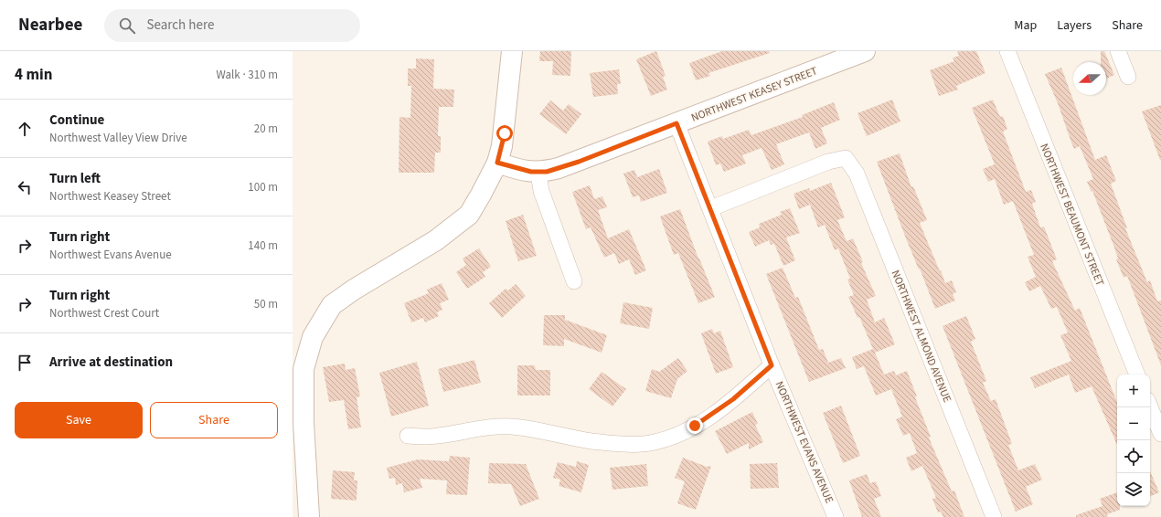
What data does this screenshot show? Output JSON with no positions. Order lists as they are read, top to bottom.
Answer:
{
  "streets": {
    "street": [
      "NORTHWEST KEASEY STREET",
      "NORTHWEST BEAUMONT STREET",
      "NORTHWEST ALMOND AVENUE",
      "NORTHWEST EVANS AVENUE"
    ]
  },
  "crossings": [
    ["NORTHWEST KEASEY STREET", "NORTHWEST EVANS AVENUE"],
    ["NORTHWEST ALMOND AVENUE", "NORTHWEST EVANS AVENUE"]
  ],
  "north": "left",
  "page": {
    "header": "Nearbee",
    "search": "Search here",
    "nav": ["Map", "Layers", "Share"],
    "heading": ["4 min", "Walk · 310 m"],
    "list": [
      ["Continue", "Northwest Valley View Drive", "20 m"],
      ["Turn left", "Northwest Keasey Street", "100 m"],
      ["Turn right", "Northwest Evans Avenue", "140 m"],
      ["Turn right", "Northwest Crest Court", "50 m"],
      "Arrive at destination"
    ],
    "map_buttons": ["+", "−"],
    "buttons": ["Save", "Share"]
  }
}
